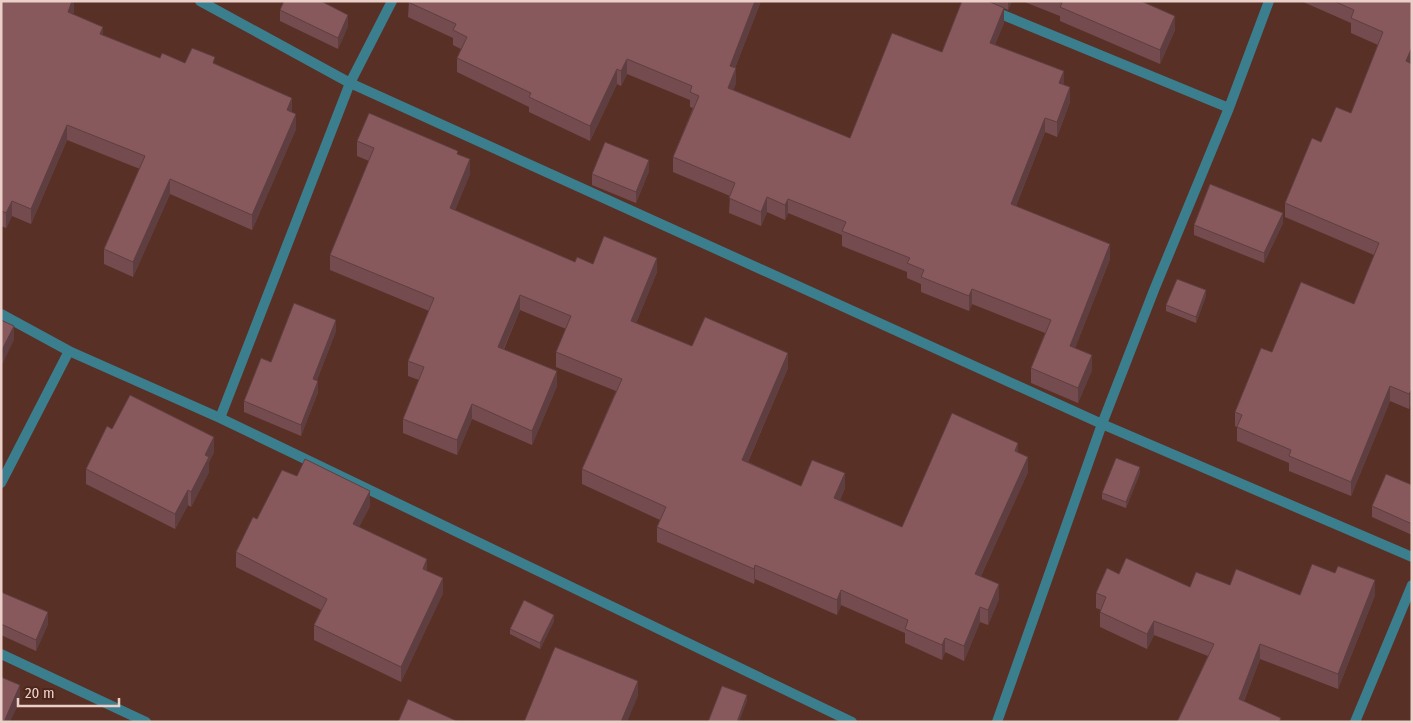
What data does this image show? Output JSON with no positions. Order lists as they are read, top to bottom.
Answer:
{
  "scale_bar": "20 m"
}
